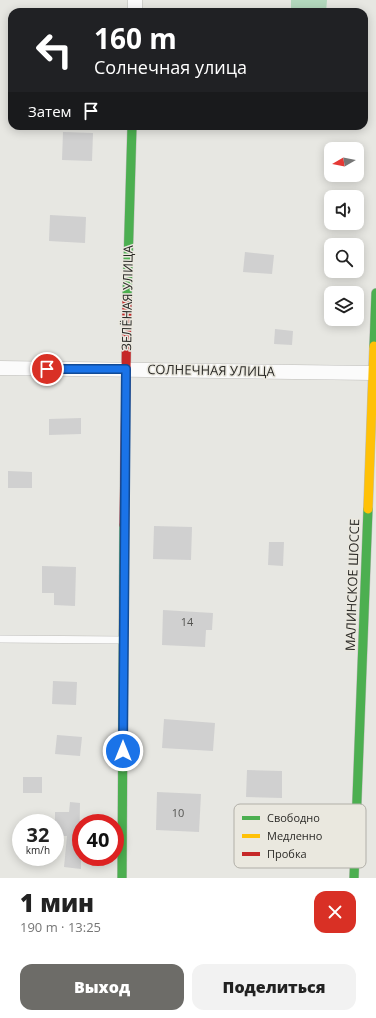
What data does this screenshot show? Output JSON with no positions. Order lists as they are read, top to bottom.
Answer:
{
  "streets": {
    "street": ["ЗЕЛЁНАЯ УЛИЦА", "СОЛНЕЧНАЯ УЛИЦА", "МАЛИНСКОЕ ШОССЕ"]
  },
  "crossings": [
    ["ЗЕЛЁНАЯ УЛИЦА", "СОЛНЕЧНАЯ УЛИЦА"],
    ["СОЛНЕЧНАЯ УЛИЦА", "МАЛИНСКОЕ ШОССЕ"]
  ],
  "house_numbers": ["14", "10"],
  "legend": ["Свободно", "Медленно", "Пробка"],
  "north": "left",
  "page": {
    "turn": ["160 m", "Солнечная улица"],
    "then": "Затем",
    "speed": "32 km/h",
    "limit": "40",
    "heading": ["1 мин", "190 m · 13:25"],
    "buttons": ["Выход", "Поделиться"]
  }
}
